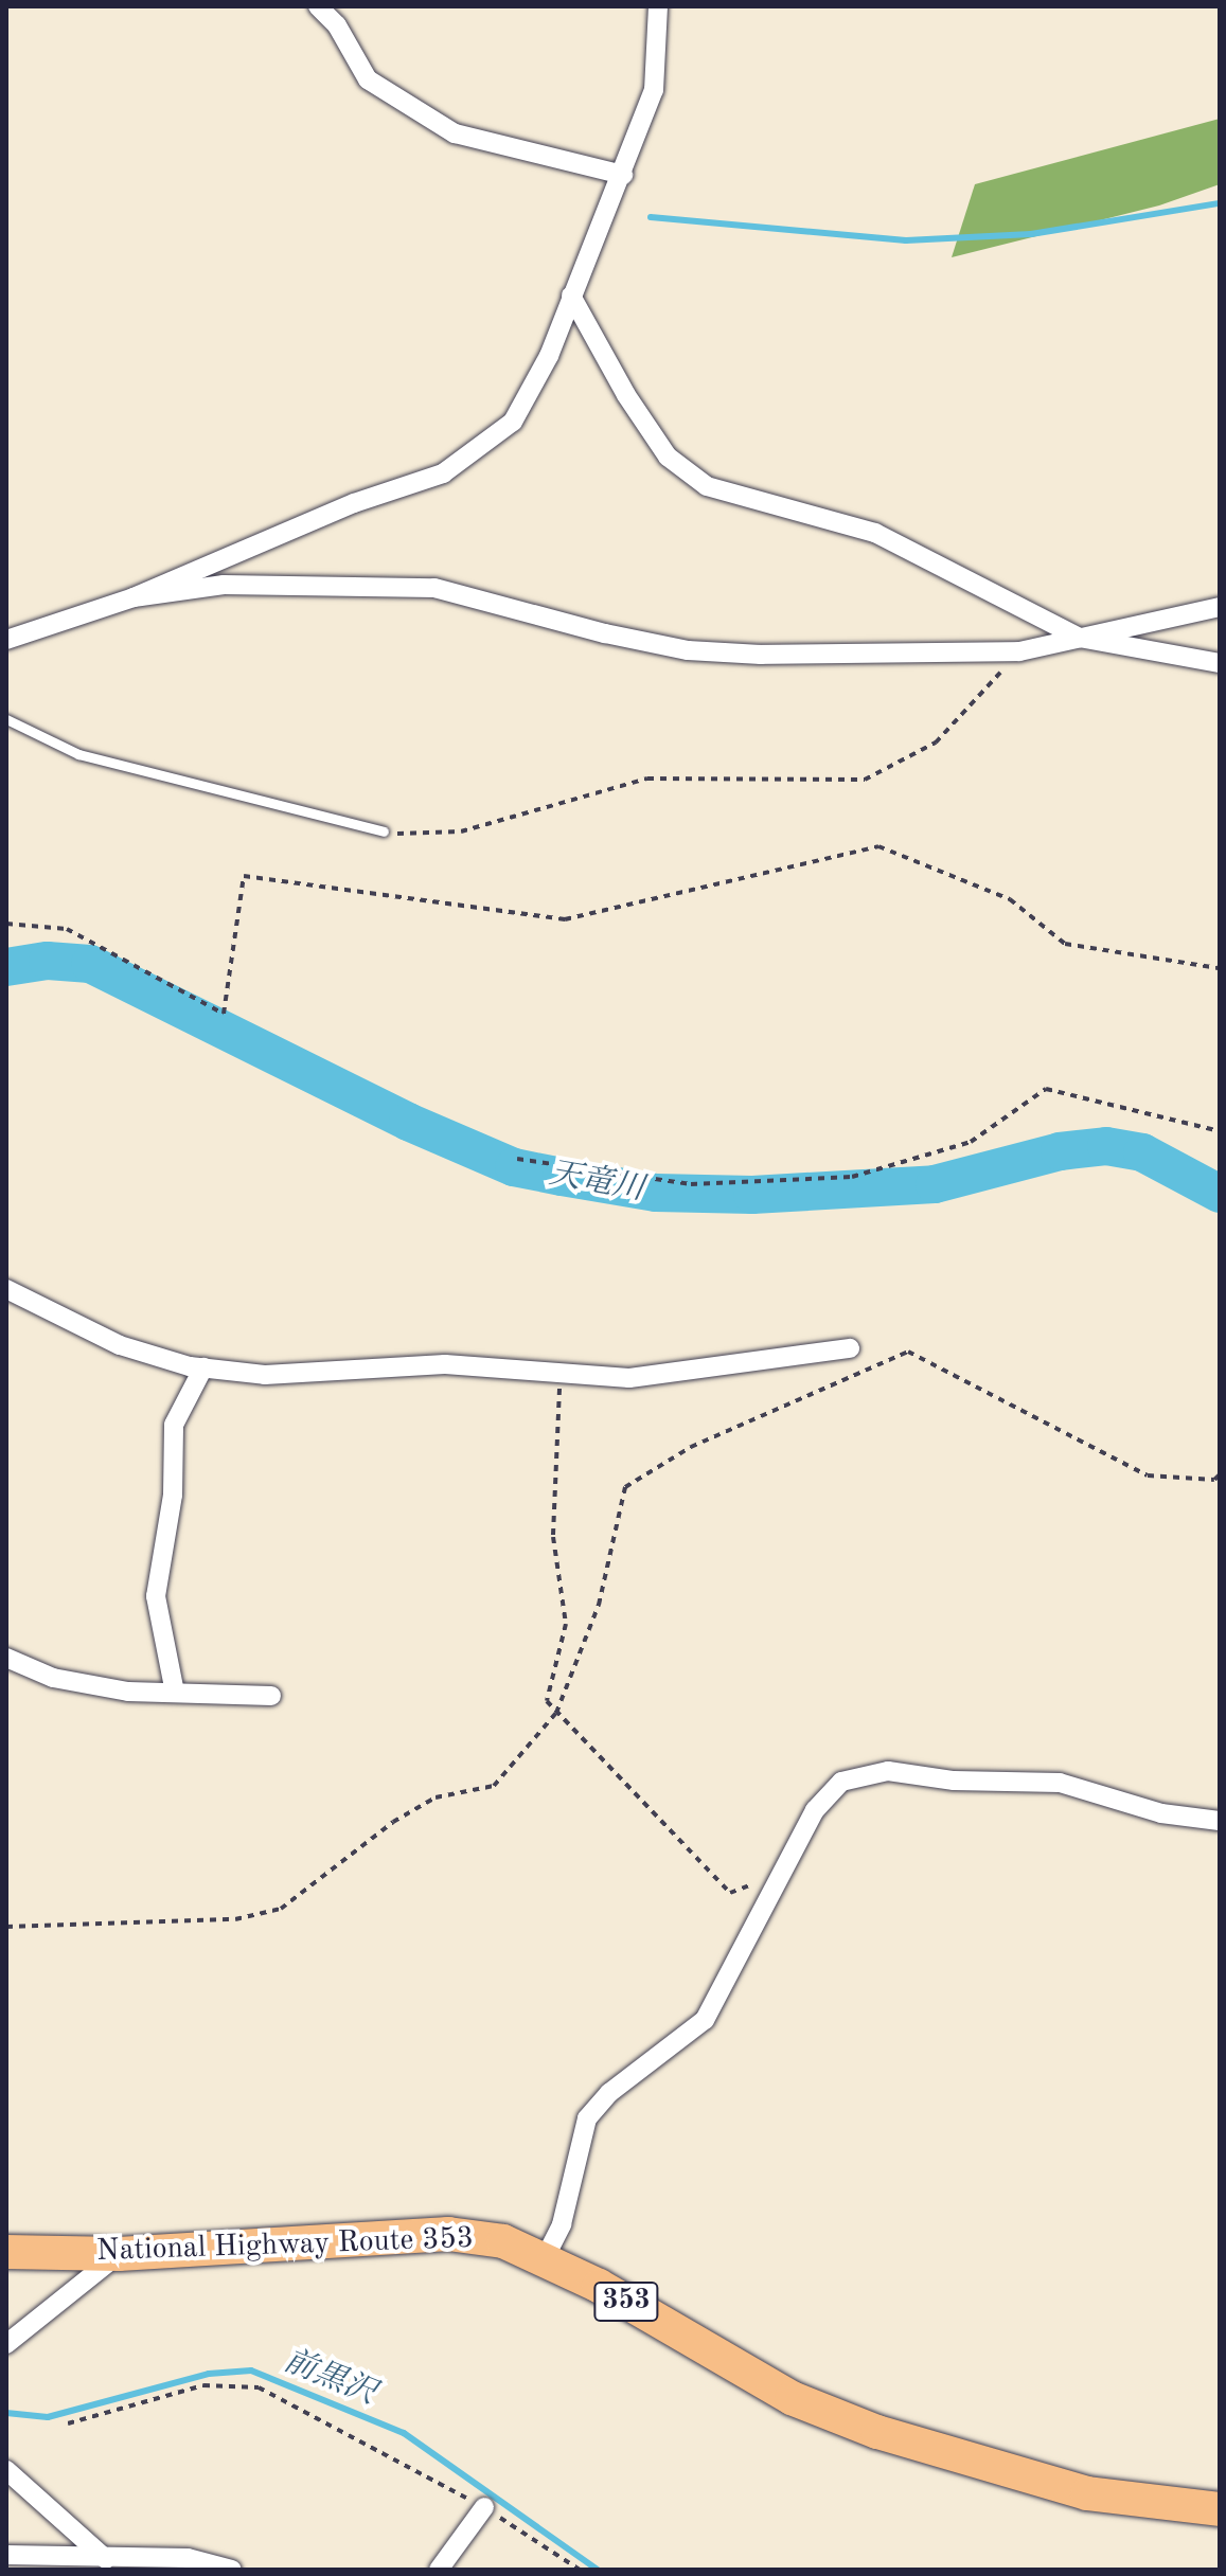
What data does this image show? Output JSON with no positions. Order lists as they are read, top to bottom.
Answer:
{
  "streets": {
    "highway": ["National Highway Route 353", "353"]
  },
  "water": ["天竜川", "前黒沢"]
}
